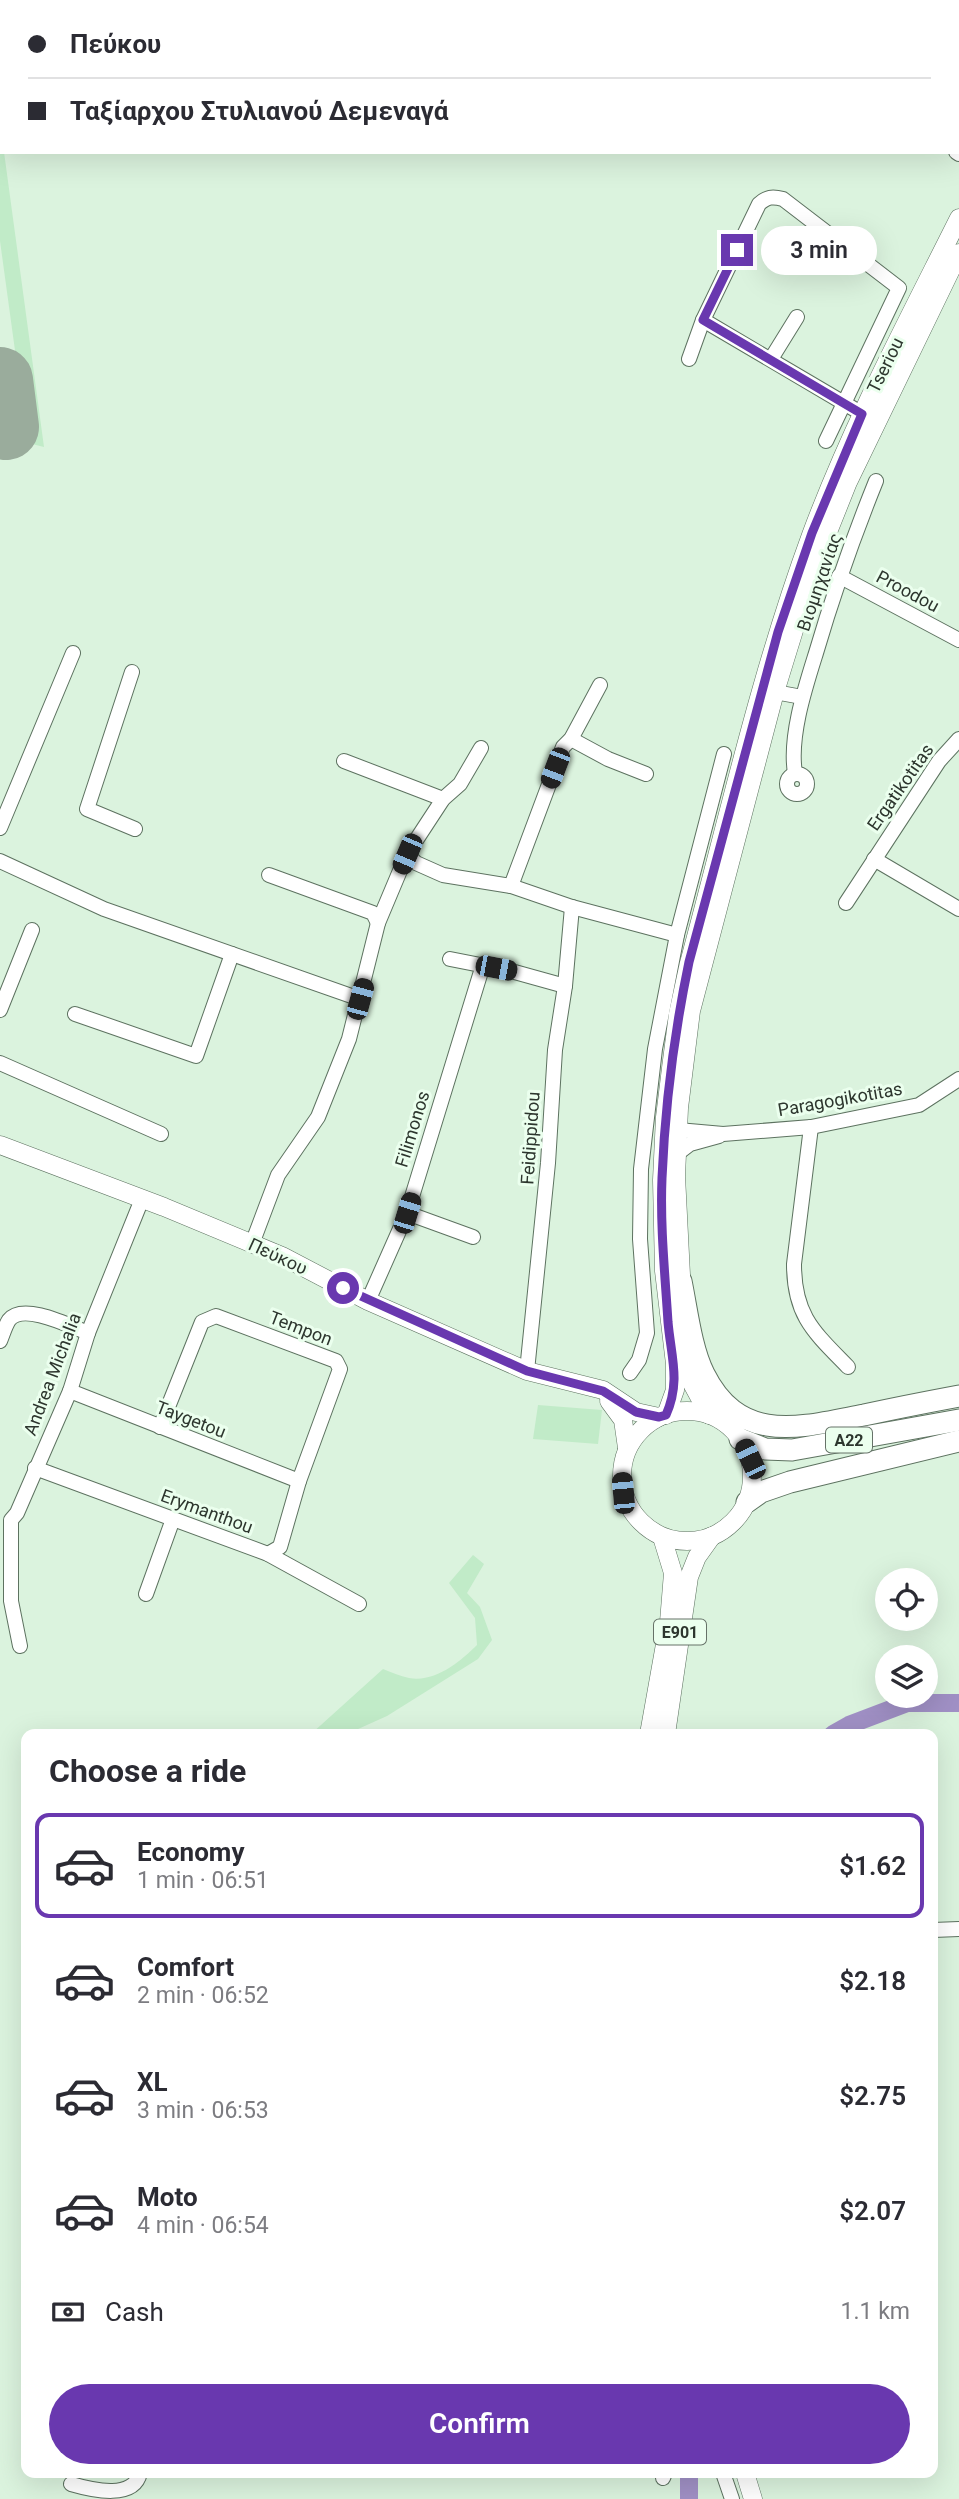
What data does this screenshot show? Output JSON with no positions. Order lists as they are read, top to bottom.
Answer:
{
  "streets": {
    "highway": ["A22"],
    "main road": ["Tseriou", "Πεύκου", "E901"],
    "street": [
      "Βιομηχανίας",
      "Proodou",
      "Ergatikotitas",
      "Paragogikotitas",
      "Filimonos",
      "Feidippidou",
      "Tempon",
      "Andrea Michalia",
      "Taygetou",
      "Erymanthou"
    ]
  },
  "crossings": [
    ["Tseriou", "Βιομηχανίας"],
    ["Tseriou", "Paragogikotitas"],
    ["Tseriou", "Πεύκου"],
    ["Tseriou", "A22"],
    ["Tseriou", "E901"],
    ["Βιομηχανίας", "Proodou"],
    ["Filimonos", "Πεύκου"],
    ["Feidippidou", "Πεύκου"],
    ["Πεύκου", "Andrea Michalia"],
    ["Πεύκου", "A22"],
    ["Πεύκου", "E901"],
    ["Tempon", "Taygetou"],
    ["Tempon", "Erymanthou"],
    ["Andrea Michalia", "Taygetou"],
    ["Andrea Michalia", "Erymanthou"],
    ["A22", "E901"]
  ],
  "page": {
    "banner": ["Πεύκου", "Ταξίαρχου Στυλιανού Δεμεναγά"],
    "bubble": "3 min",
    "heading": "Choose a ride",
    "list": [
      {
        "name": "Economy",
        "note": "1 min · 06:51",
        "value": "$1.62"
      },
      {
        "name": "Comfort",
        "note": "2 min · 06:52",
        "value": "$2.18"
      },
      {
        "name": "XL",
        "note": "3 min · 06:53",
        "value": "$2.75"
      },
      {
        "name": "Moto",
        "note": "4 min · 06:54",
        "value": "$2.07"
      }
    ],
    "pay": ["Cash", "1.1 km"],
    "buttons": "Confirm"
  }
}
